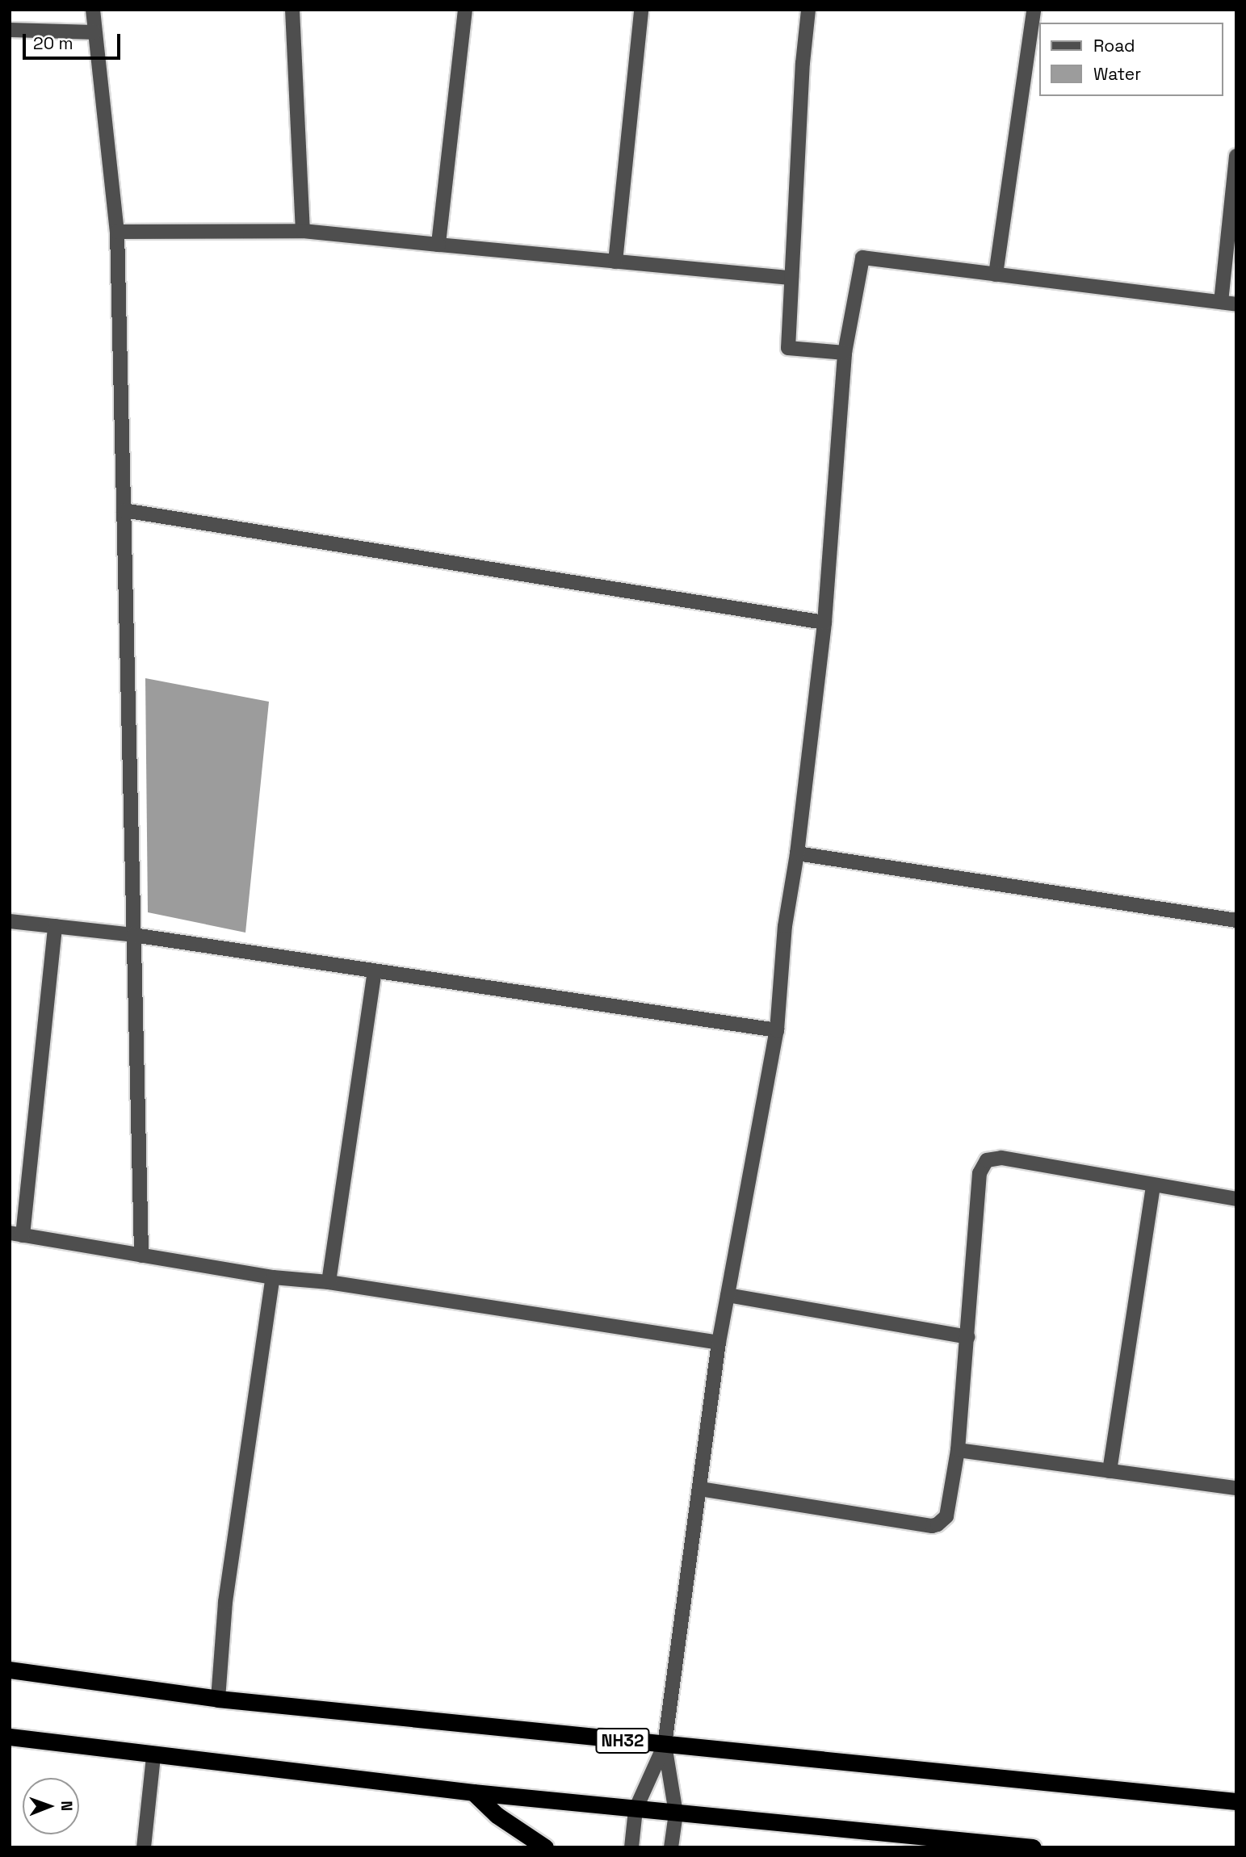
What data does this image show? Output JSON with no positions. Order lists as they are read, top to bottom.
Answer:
{
  "streets": {
    "highway": ["NH32"]
  },
  "legend": ["Road", "Water"],
  "scale_bar": "20 m",
  "north": "right"
}
